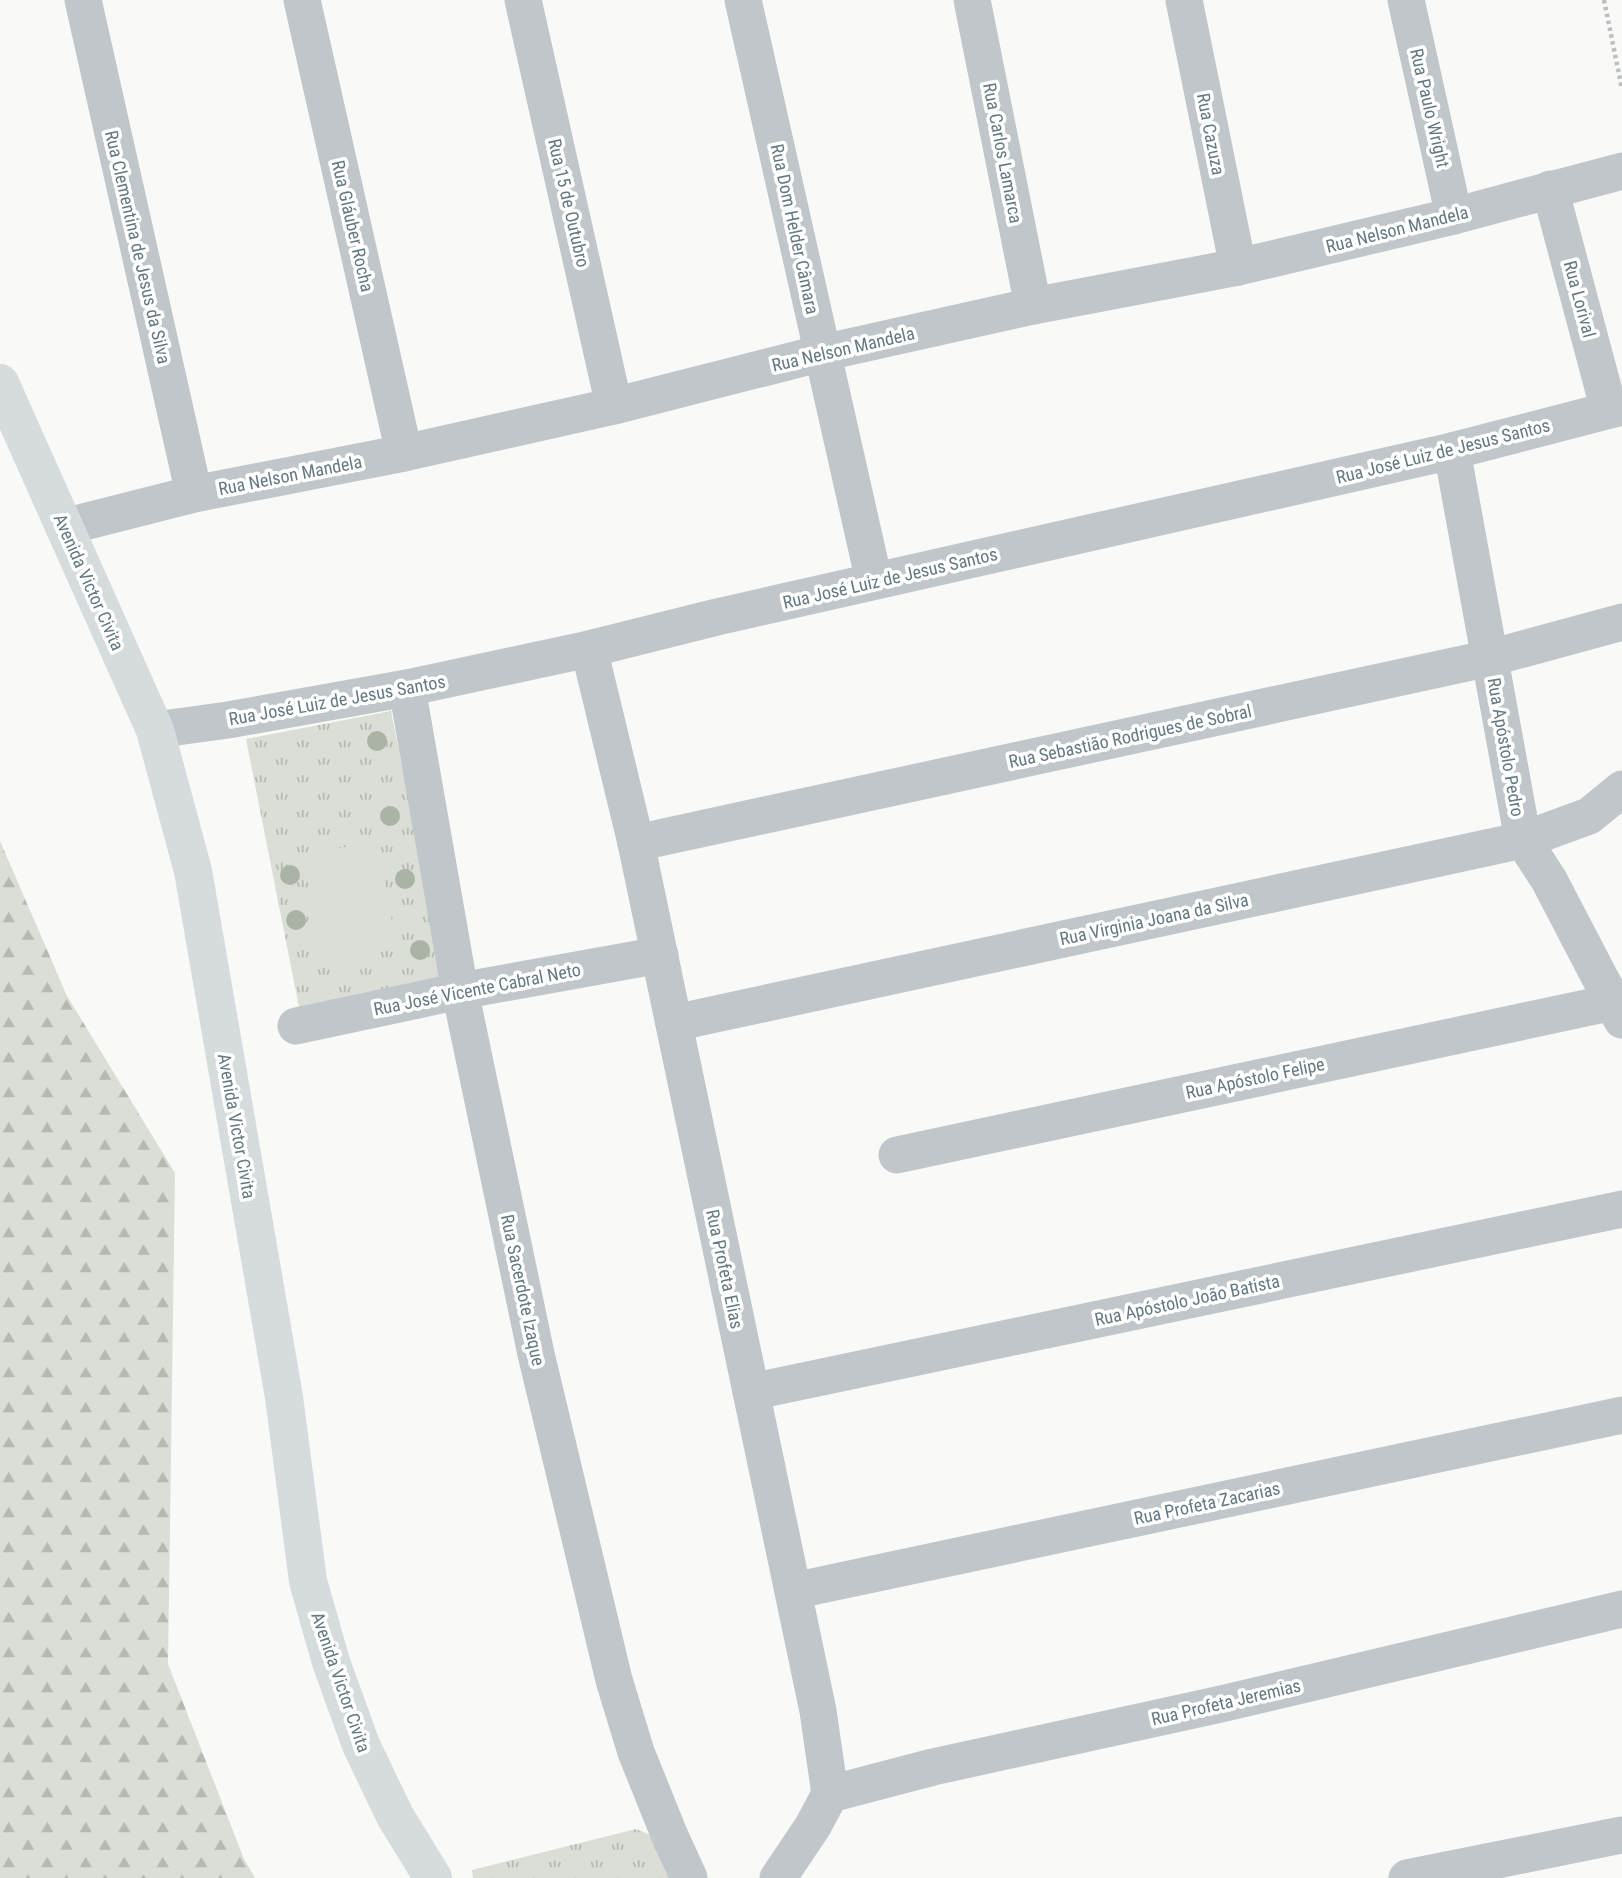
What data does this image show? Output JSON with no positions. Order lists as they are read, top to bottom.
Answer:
{
  "streets": {
    "main road": ["Avenida Victor Civita"],
    "street": [
      "Rua Paulo Wright",
      "Rua Cazuza",
      "Rua Carlos Lamarca",
      "Rua 15 de Outubro",
      "Rua Gláuber Rocha",
      "Rua Dom Helder Câmara",
      "Rua Nelson Mandela",
      "Rua Clementina de Jesus da Silva",
      "Rua Lorival",
      "Rua José Luiz de Jesus Santos",
      "Rua Sebastião Rodrigues de Sobral",
      "Rua Apóstolo Pedro",
      "Rua Virginia Joana da Silva",
      "Rua José Vicente Cabral Neto",
      "Rua Apóstolo Felipe",
      "Rua Profeta Elias",
      "Rua Sacerdote Izaque",
      "Rua Apóstolo João Batista",
      "Rua Profeta Zacarias",
      "Rua Profeta Jeremias"
    ]
  },
  "crossings": [
    ["Rua Paulo Wright", "Rua Nelson Mandela"],
    ["Rua Cazuza", "Rua Nelson Mandela"],
    ["Rua Carlos Lamarca", "Rua Nelson Mandela"],
    ["Rua 15 de Outubro", "Rua Nelson Mandela"],
    ["Rua Gláuber Rocha", "Rua Nelson Mandela"],
    ["Rua Dom Helder Câmara", "Rua Nelson Mandela"],
    ["Rua Dom Helder Câmara", "Rua José Luiz de Jesus Santos"],
    ["Rua Nelson Mandela", "Rua Clementina de Jesus da Silva"],
    ["Rua Nelson Mandela", "Rua Lorival"],
    ["Rua Nelson Mandela", "Avenida Victor Civita"],
    ["Rua Lorival", "Rua José Luiz de Jesus Santos"],
    ["Rua José Luiz de Jesus Santos", "Avenida Victor Civita"],
    ["Rua José Luiz de Jesus Santos", "Rua Apóstolo Pedro"],
    ["Rua José Luiz de Jesus Santos", "Rua Profeta Elias"],
    ["Rua José Luiz de Jesus Santos", "Rua Sacerdote Izaque"],
    ["Rua Sebastião Rodrigues de Sobral", "Rua Apóstolo Pedro"],
    ["Rua Sebastião Rodrigues de Sobral", "Rua Profeta Elias"],
    ["Rua Apóstolo Pedro", "Rua Virginia Joana da Silva"],
    ["Rua Apóstolo Pedro", "Rua Apóstolo Felipe"],
    ["Rua Virginia Joana da Silva", "Rua Profeta Elias"],
    ["Rua José Vicente Cabral Neto", "Rua Profeta Elias"],
    ["Rua José Vicente Cabral Neto", "Rua Sacerdote Izaque"],
    ["Rua Profeta Elias", "Rua Apóstolo João Batista"],
    ["Rua Profeta Elias", "Rua Profeta Zacarias"],
    ["Rua Profeta Elias", "Rua Profeta Jeremias"]
  ]
}
